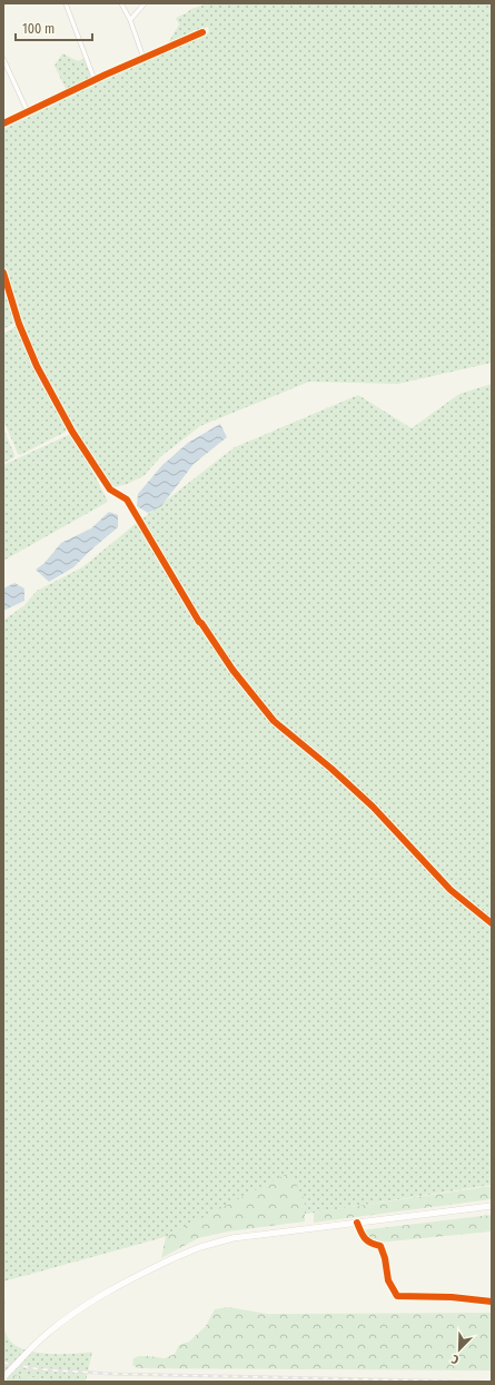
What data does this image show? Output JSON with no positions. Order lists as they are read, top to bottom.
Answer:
{
  "scale_bar": "100 m",
  "north": "bottom left"
}
